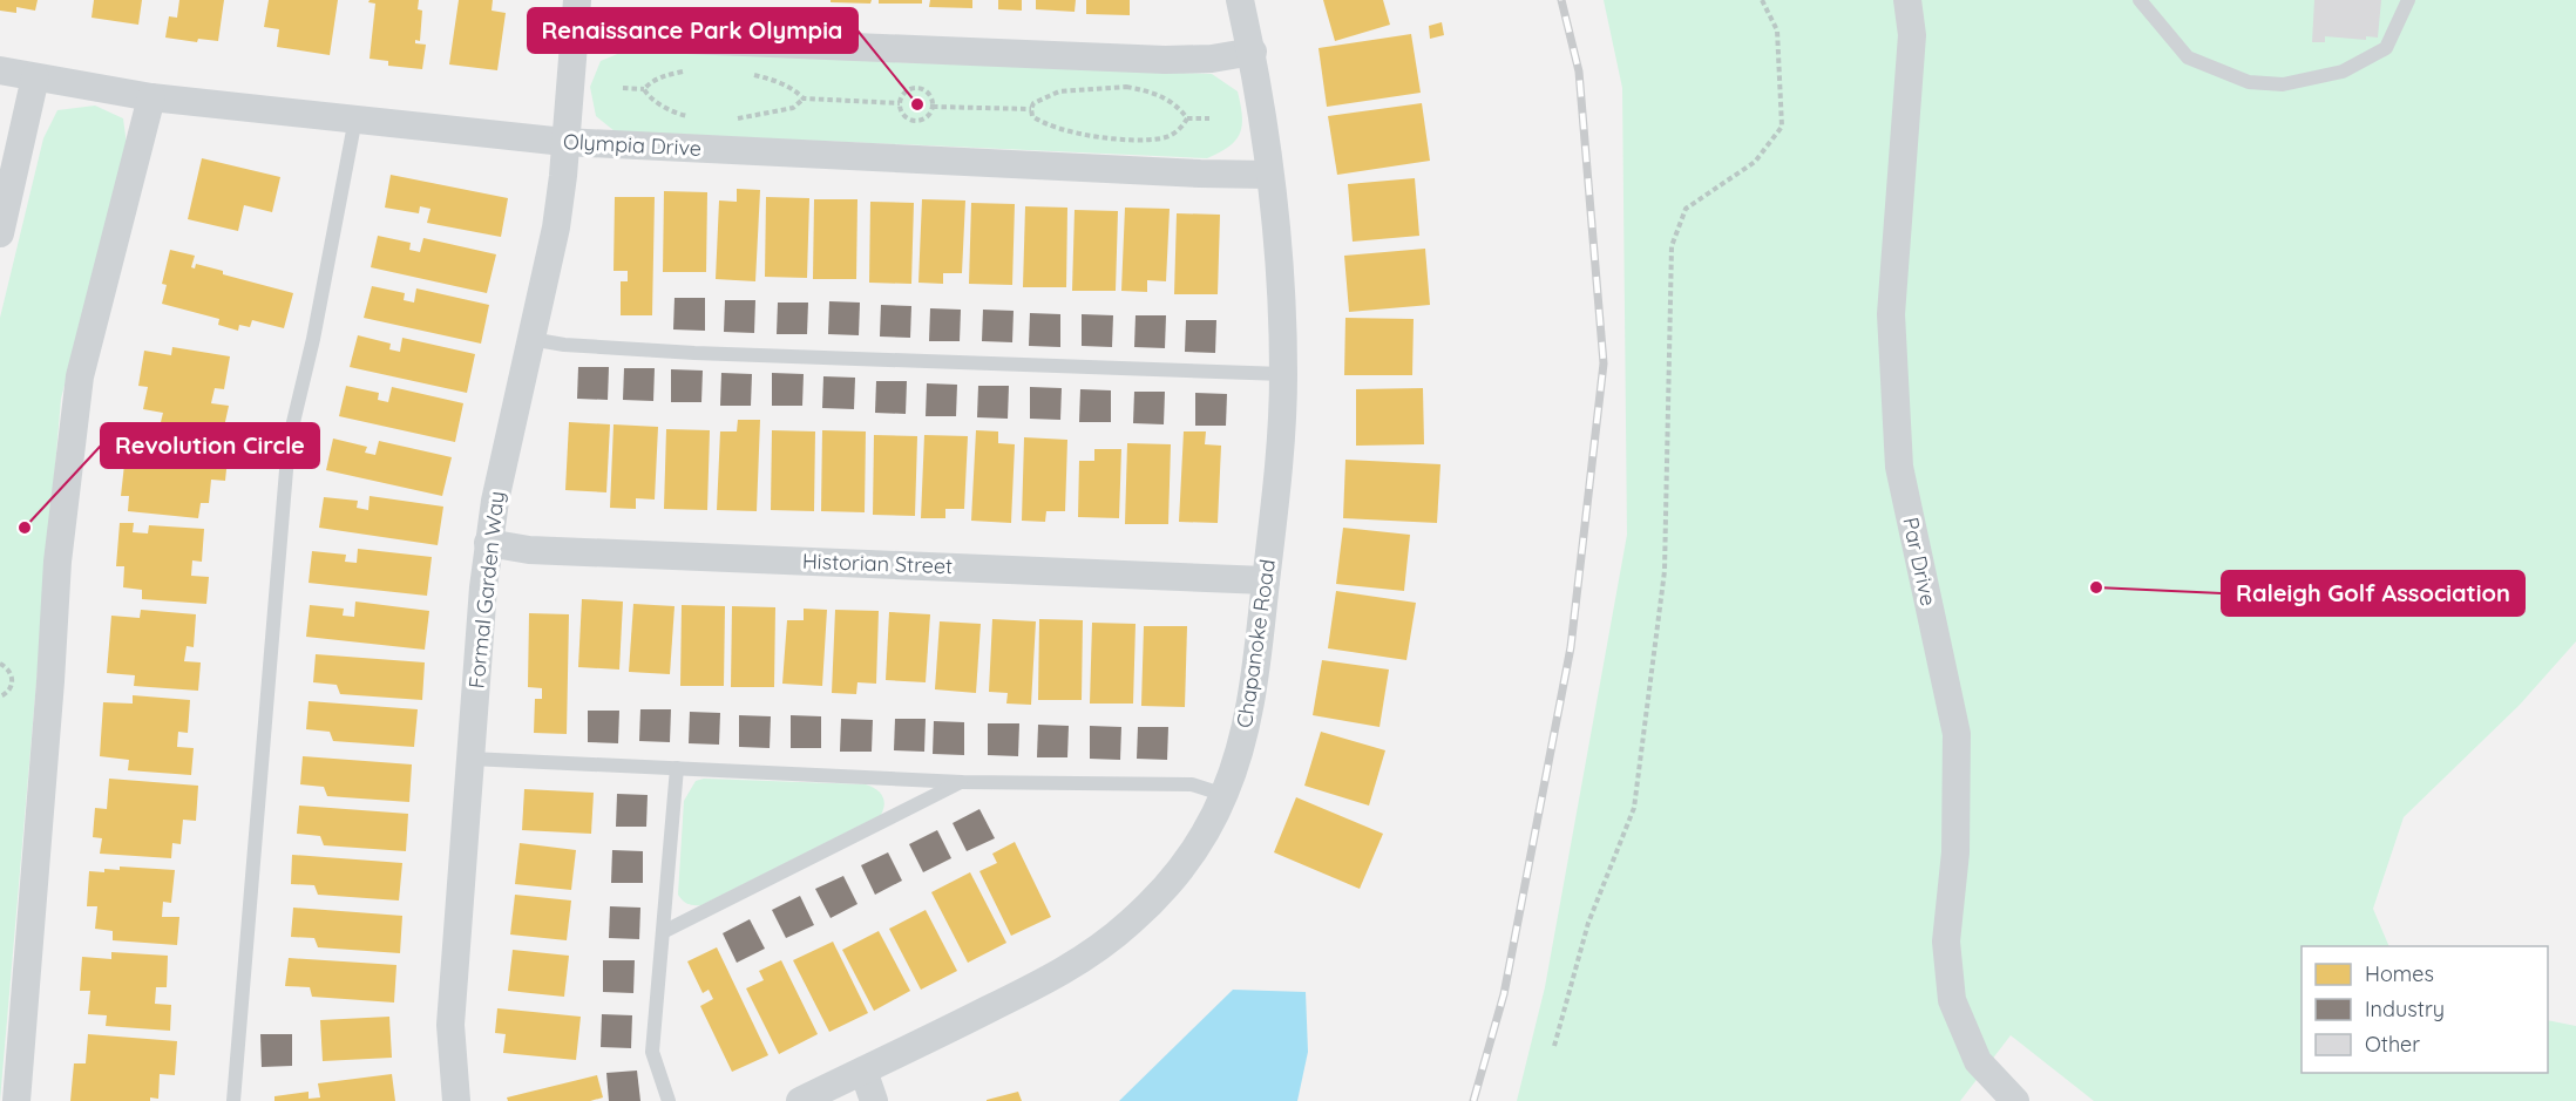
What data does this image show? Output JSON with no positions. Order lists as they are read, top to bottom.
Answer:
{
  "streets": {
    "street": [
      "Olympia Drive",
      "Par Drive",
      "Historian Street",
      "Formal Garden Way",
      "Chapanoke Road"
    ]
  },
  "crossings": [
    ["Olympia Drive", "Formal Garden Way"],
    ["Olympia Drive", "Chapanoke Road"],
    ["Historian Street", "Formal Garden Way"],
    ["Historian Street", "Chapanoke Road"]
  ],
  "places": ["Renaissance Park Olympia", "Revolution Circle", "Raleigh Golf Association"],
  "legend": ["Homes", "Industry", "Other"]
}
